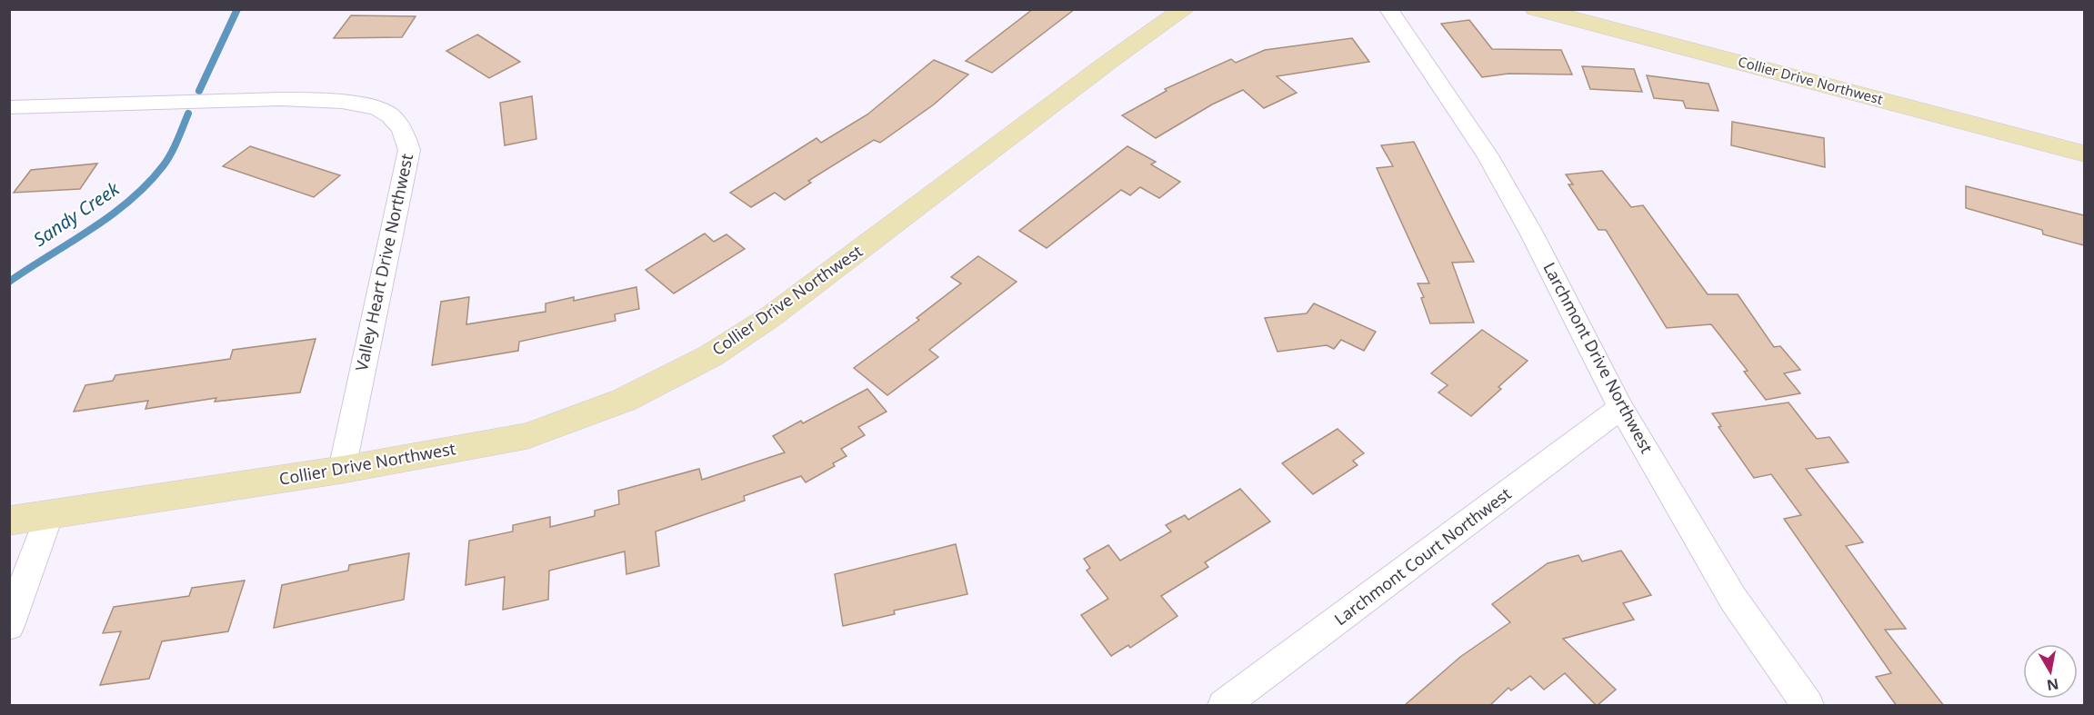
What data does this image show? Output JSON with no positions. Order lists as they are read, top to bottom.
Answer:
{
  "streets": {
    "main road": ["Collier Drive Northwest"],
    "street": ["Valley Heart Drive Northwest", "Larchmont Drive Northwest", "Larchmont Court Northwest"]
  },
  "crossings": [
    ["Collier Drive Northwest", "Valley Heart Drive Northwest"],
    ["Larchmont Drive Northwest", "Larchmont Court Northwest"]
  ],
  "water": ["Sandy Creek"],
  "north": "bottom"
}
